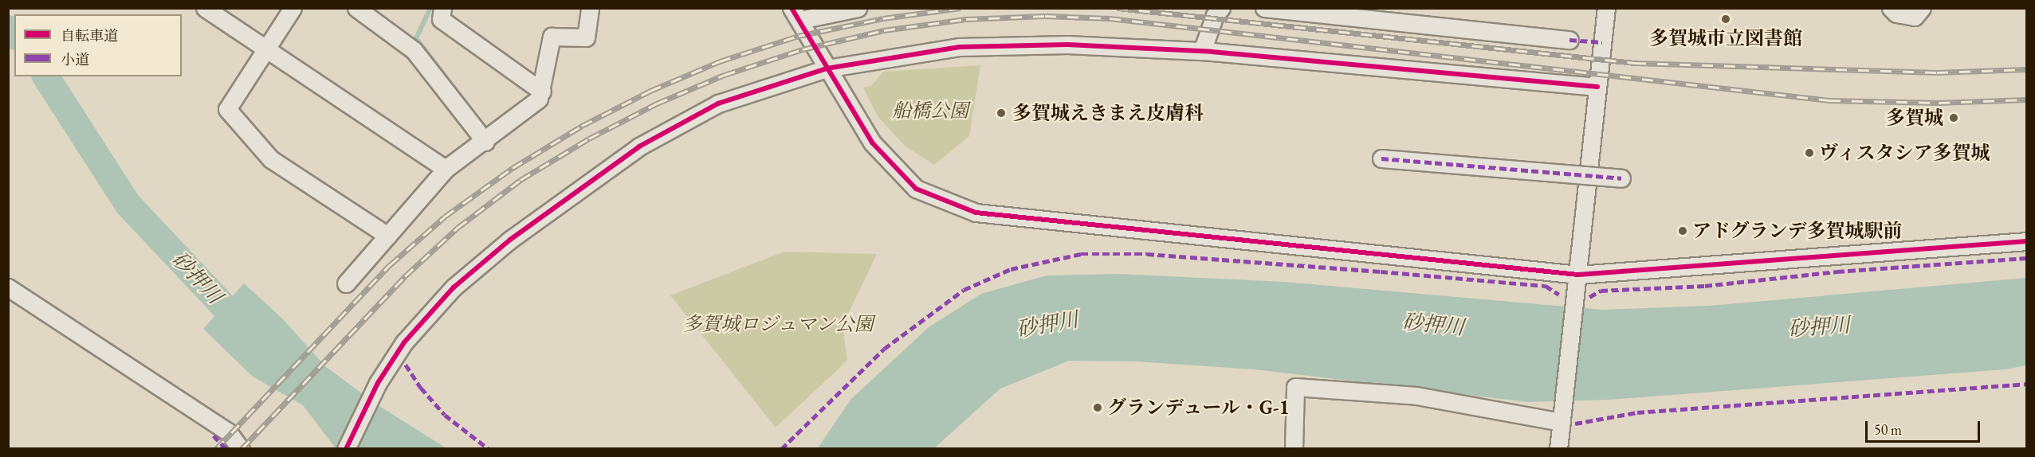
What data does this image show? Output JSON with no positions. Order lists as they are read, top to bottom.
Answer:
{
  "water": ["砂押川"],
  "parks": ["船橋公園", "多賀城ロジュマン公園"],
  "places": [
    "多賀城市立図書館",
    "多賀城えきまえ皮膚科",
    "多賀城",
    "ヴィスタシア多賀城",
    "アドグランデ多賀城駅前",
    "グランデュール・G-1"
  ],
  "legend": ["自転車道", "小道"],
  "scale_bar": "50 m"
}
